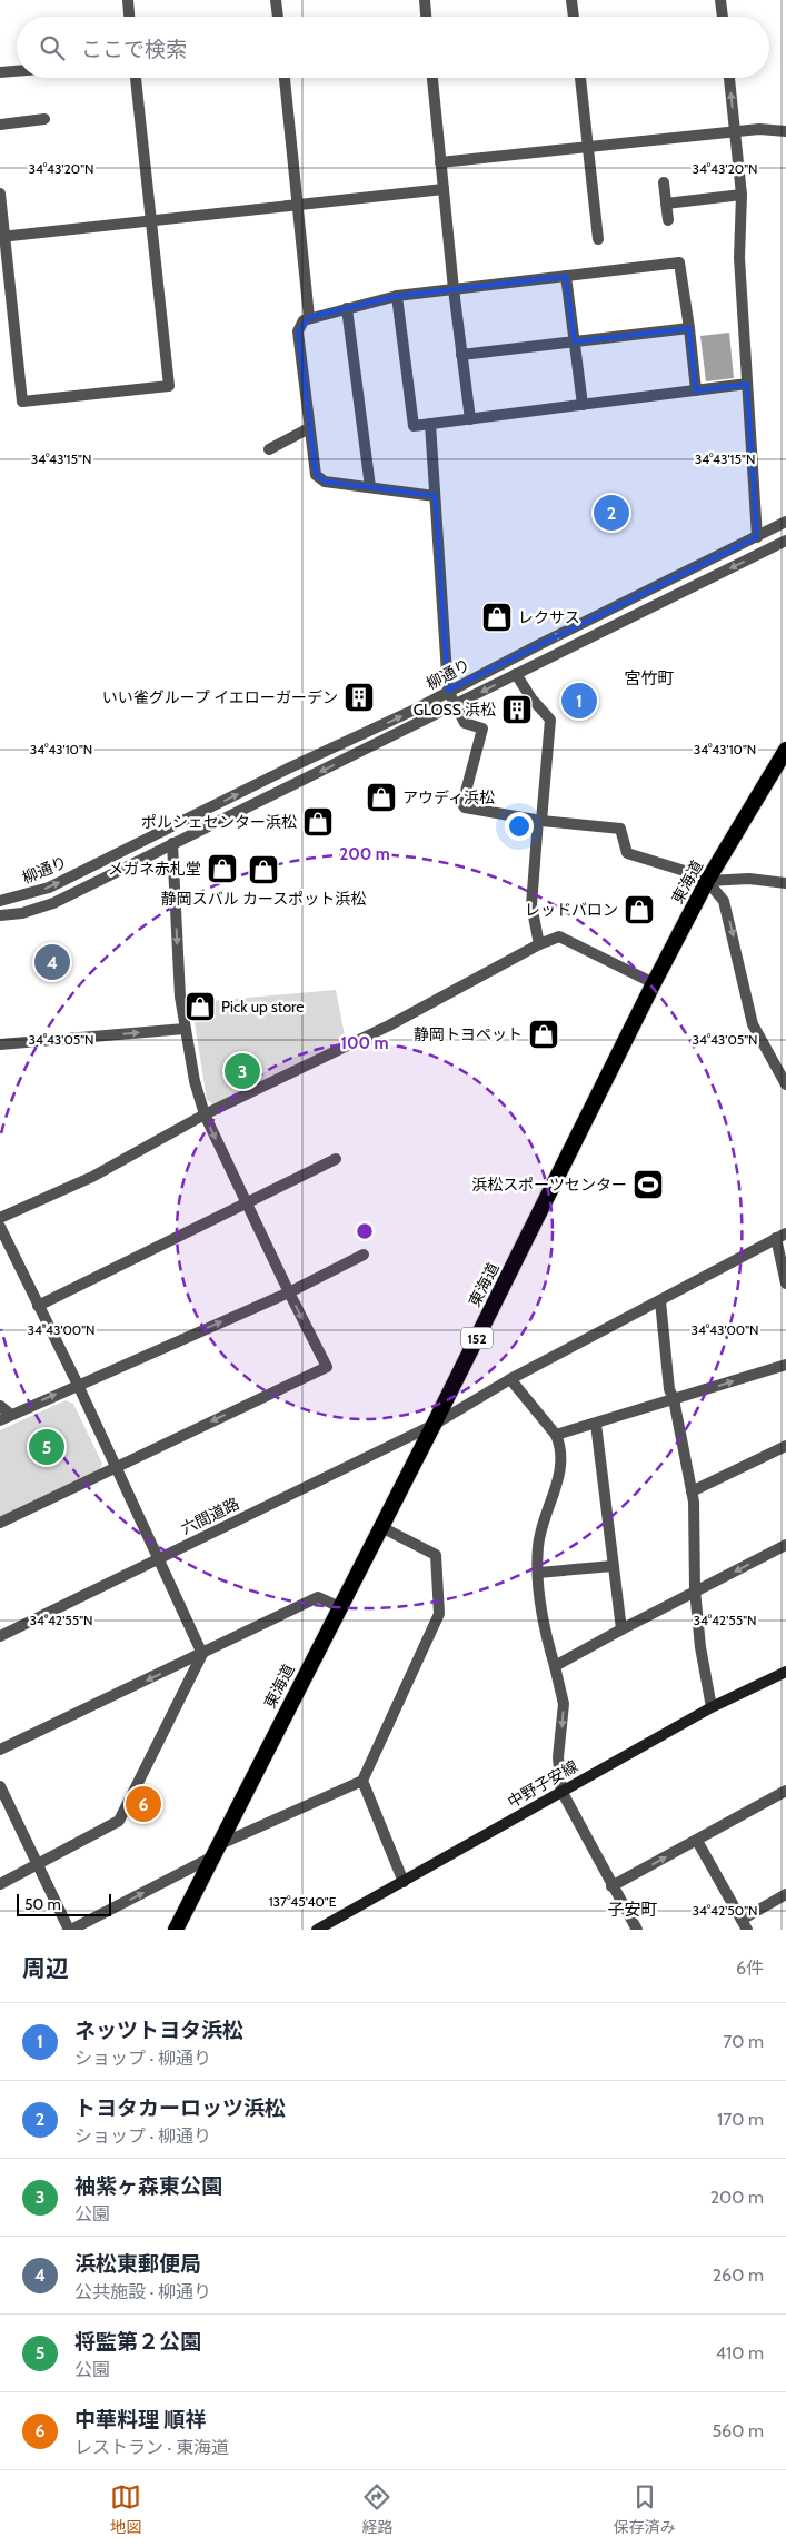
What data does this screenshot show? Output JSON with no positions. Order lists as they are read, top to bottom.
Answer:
{
  "streets": {
    "highway": ["東海道", "152"],
    "main road": ["中野子安線"],
    "street": ["柳通り", "六間道路"]
  },
  "crossings": [
    ["東海道", "六間道路"]
  ],
  "districts": ["宮竹町", "子安町"],
  "places": {
    "shop": [
      "レクサス",
      "アウディ浜松",
      "ポルシェセンター浜松",
      "メガネ赤札堂",
      "静岡スバル カースポット浜松",
      "レッドバロン",
      "Pick up store",
      "静岡トヨペット"
    ],
    "building": ["いい雀グループ イエローガーデン", "GLOSS 浜松"],
    "sports": ["浜松スポーツセンター"]
  },
  "scale_bar": "50 m",
  "page": {
    "search": "ここで検索",
    "pins": [
      "2",
      "1",
      "4",
      "3",
      "5",
      "6"
    ],
    "scale": "50 m",
    "heading": ["周辺", "6件"],
    "list": [
      {
        "mark": "1",
        "name": "ネッツトヨタ浜松",
        "note": "ショップ · 柳通り",
        "value": "70 m"
      },
      {
        "mark": "2",
        "name": "トヨタカーロッツ浜松",
        "note": "ショップ · 柳通り",
        "value": "170 m"
      },
      {
        "mark": "3",
        "name": "袖紫ヶ森東公園",
        "note": "公園",
        "value": "200 m"
      },
      {
        "mark": "4",
        "name": "浜松東郵便局",
        "note": "公共施設 · 柳通り",
        "value": "260 m"
      },
      {
        "mark": "5",
        "name": "将監第２公園",
        "note": "公園",
        "value": "410 m"
      },
      {
        "mark": "6",
        "name": "中華料理 順祥",
        "note": "レストラン · 東海道",
        "value": "560 m"
      }
    ],
    "nav": ["地図", "経路", "保存済み"]
  },
  "coordinates": [
    "34°43'20\"N",
    "34°43'15\"N",
    "34°43'10\"N",
    "34°43'05\"N",
    "34°43'00\"N",
    "34°42'55\"N",
    "137°45'40\"E",
    "34°42'50\"N"
  ],
  "rings": ["200 m", "100 m"]
}
